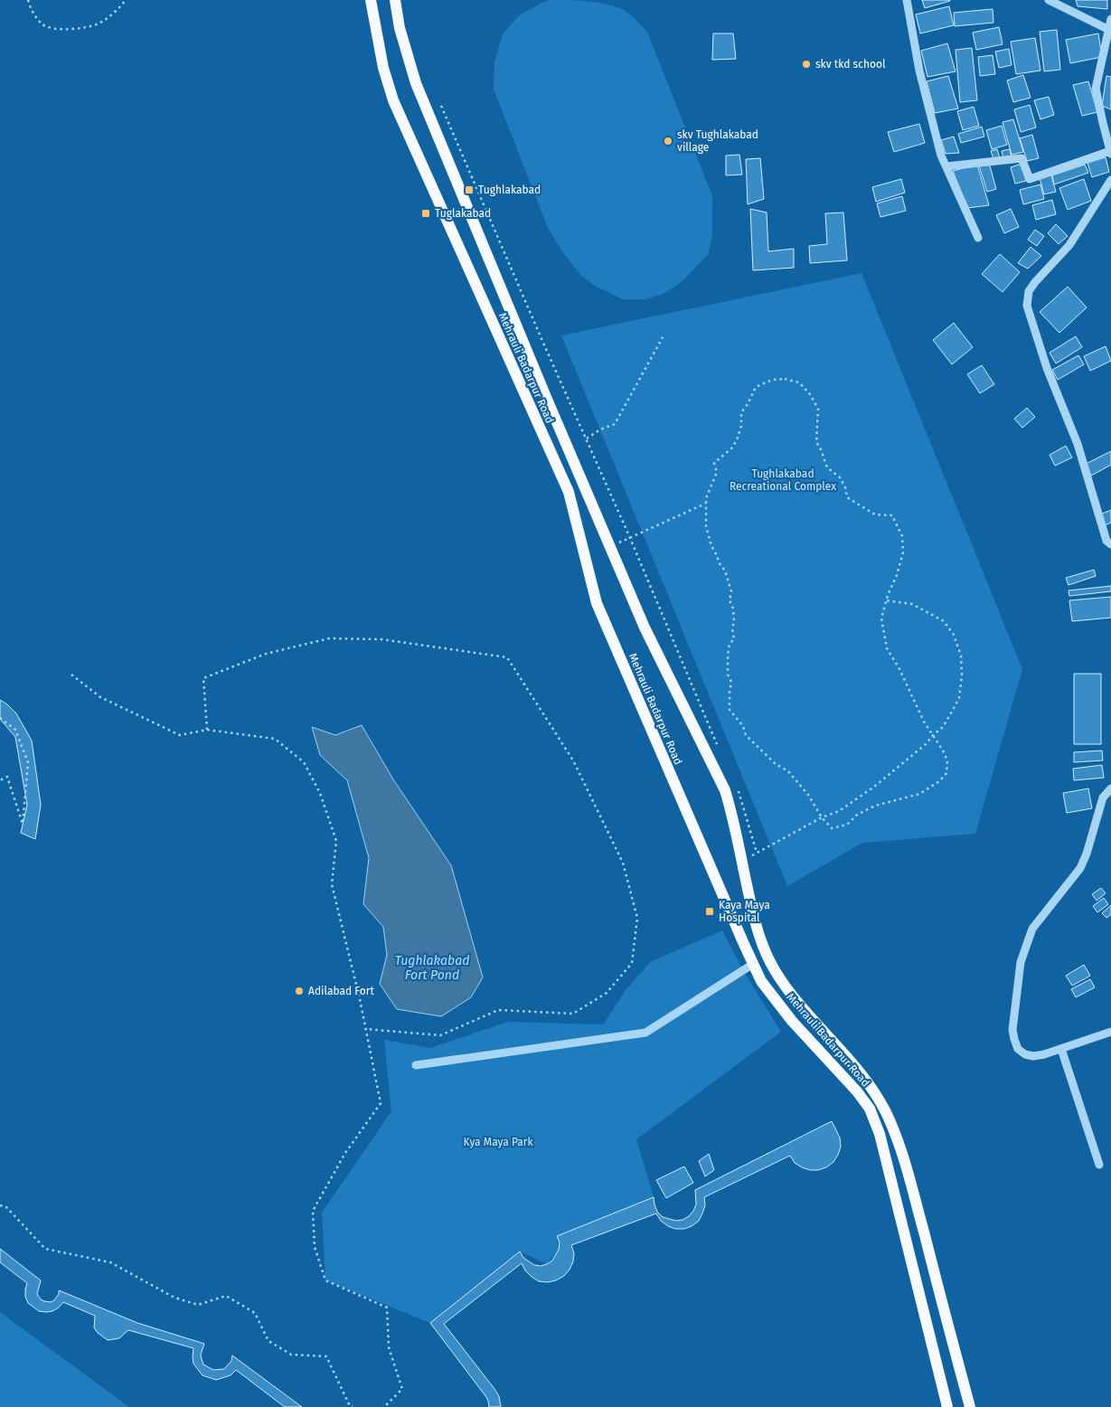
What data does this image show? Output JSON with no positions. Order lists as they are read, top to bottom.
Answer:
{
  "streets": {
    "main road": ["Mehrauli Badarpur Road"]
  },
  "water": ["Tughlakabad Fort Pond"],
  "parks": ["Tughlakabad Recreational Complex", "Kya Maya Park"],
  "places": {
    "other": ["skv tkd school", "skv Tughlakabad village", "Adilabad Fort"],
    "transit": ["Tughlakabad", "Tuglakabad", "Kaya Maya Hospital"]
  }
}
